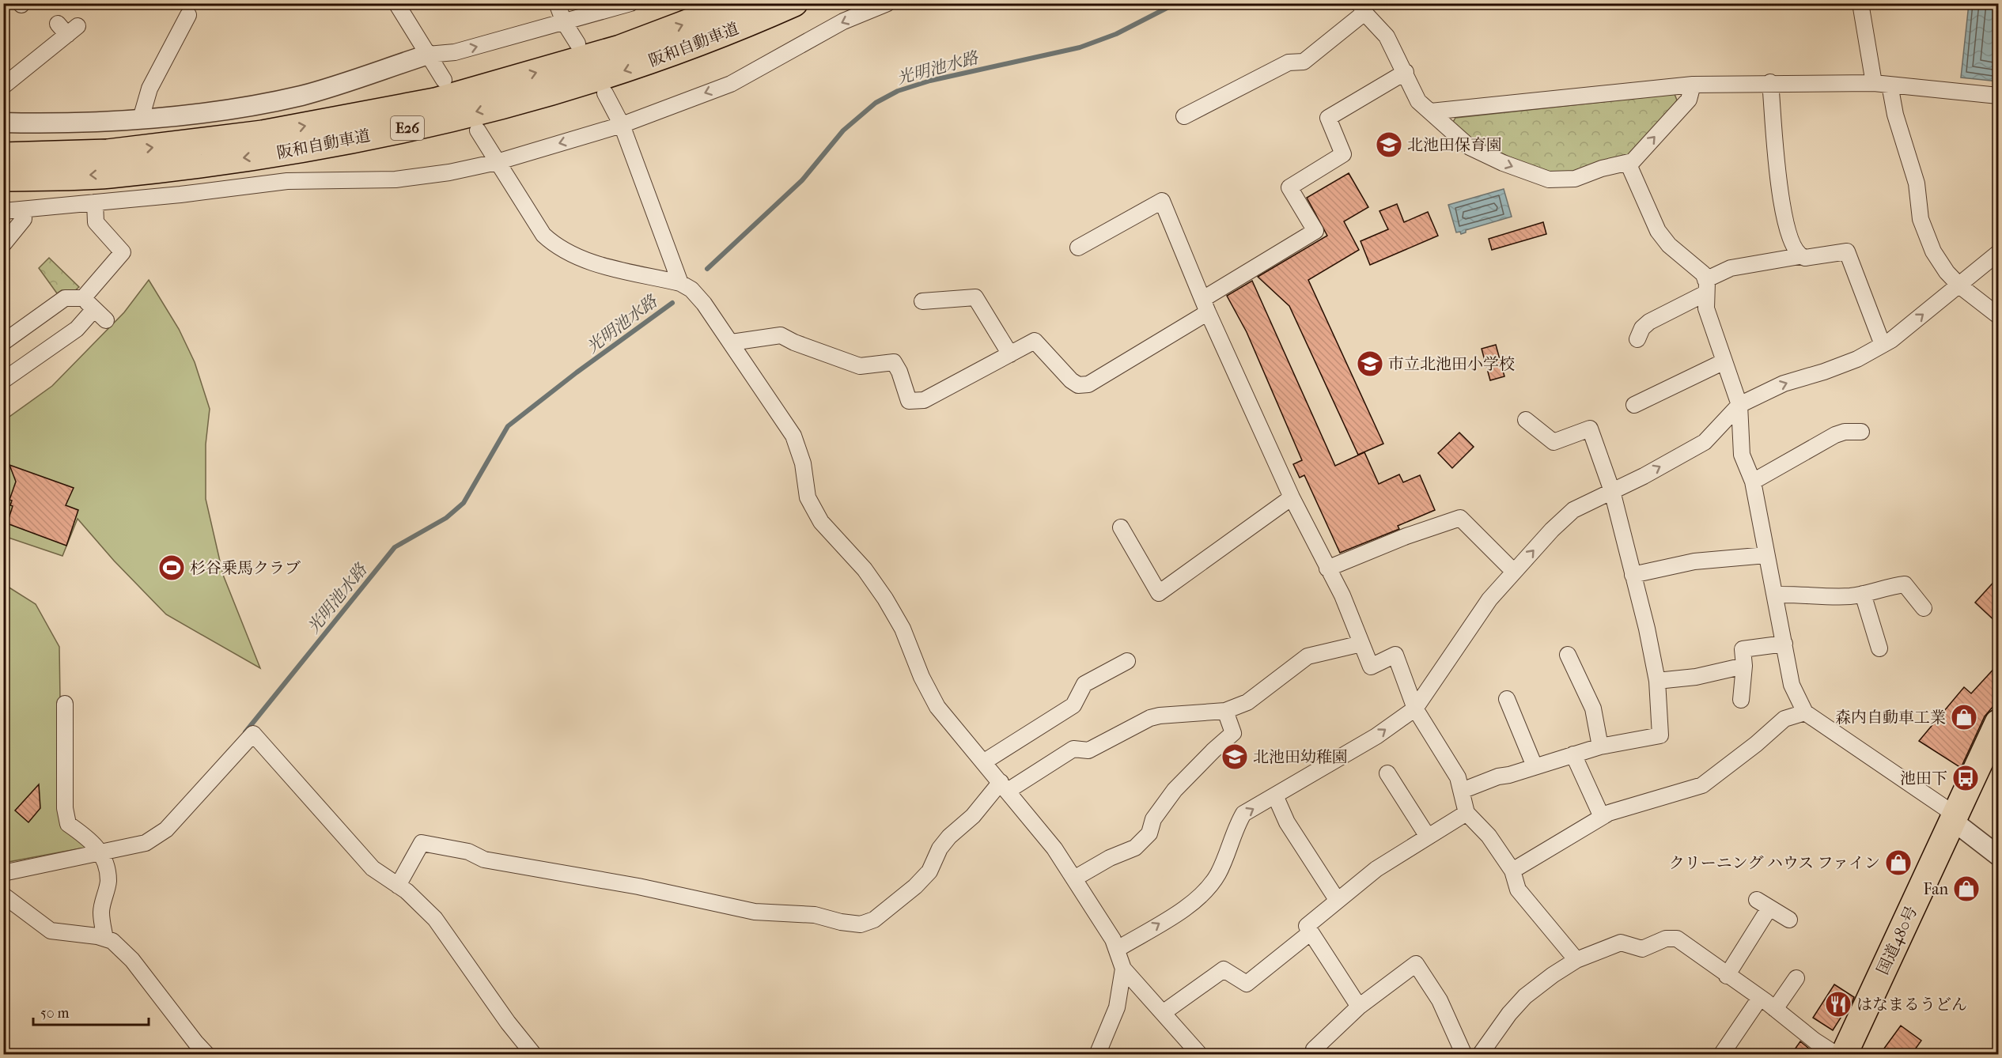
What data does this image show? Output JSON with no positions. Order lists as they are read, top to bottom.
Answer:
{
  "streets": {
    "highway": ["阪和自動車道", "E26", "国道480号"]
  },
  "water": ["光明池水路"],
  "places": {
    "school or university": ["北池田保育園", "市立北池田小学校", "北池田幼稚園"],
    "sports": ["杉谷乗馬クラブ"],
    "shop": ["森内自動車工業", "クリーニング ハウス ファイン", "Fan"],
    "bus stop": ["池田下"],
    "restaurant": ["はなまるうどん"]
  },
  "scale_bar": "50 m"
}
